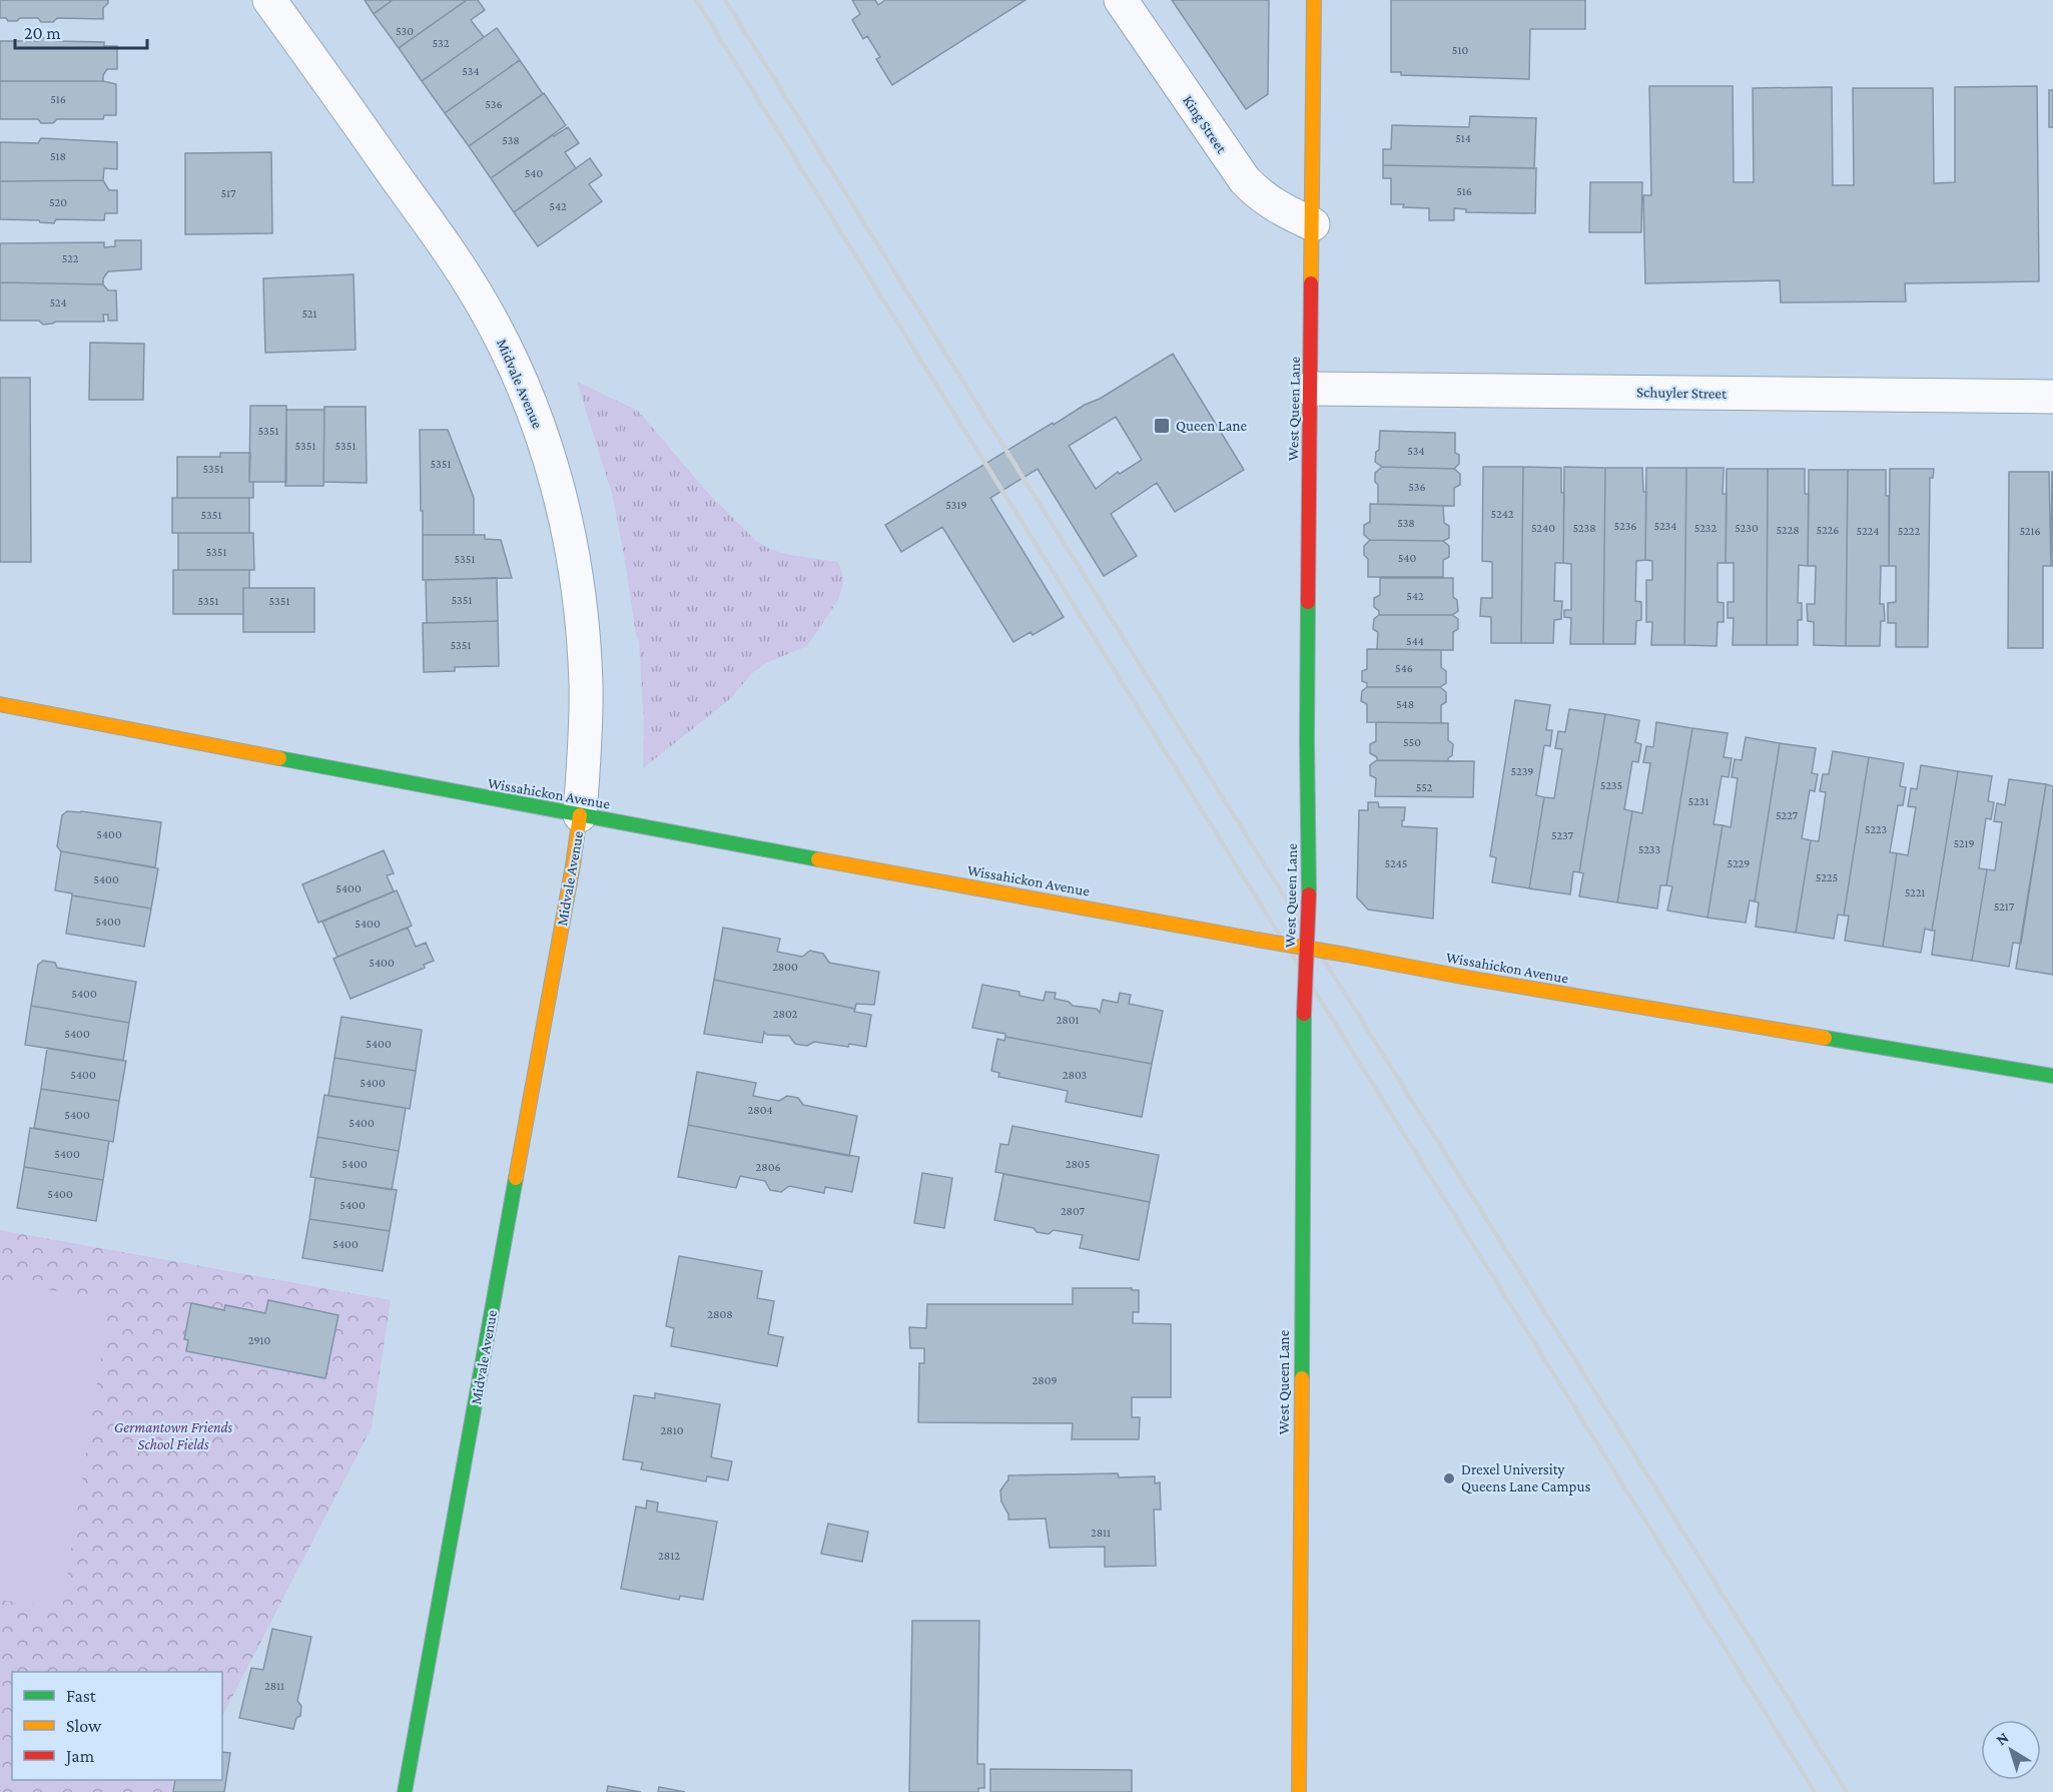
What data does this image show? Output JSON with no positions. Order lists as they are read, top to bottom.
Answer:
{
  "streets": {
    "street": [
      "King Street",
      "Midvale Avenue",
      "Schuyler Street",
      "West Queen Lane",
      "Wissahickon Avenue"
    ]
  },
  "crossings": [
    ["King Street", "West Queen Lane"],
    ["Midvale Avenue", "Wissahickon Avenue"],
    ["Schuyler Street", "West Queen Lane"],
    ["West Queen Lane", "Wissahickon Avenue"]
  ],
  "parks": ["Germantown Friends School Fields"],
  "places": {
    "transit": ["Queen Lane"],
    "other": ["Drexel University Queens Lane Campus"]
  },
  "house_numbers": [
    "530",
    "532",
    "510",
    "534",
    "516",
    "536",
    "514",
    "538",
    "518",
    "540",
    "516",
    "517",
    "520",
    "542",
    "522",
    "524",
    "521",
    "5351",
    "5351",
    "5351",
    "534",
    "5351",
    "5351",
    "536",
    "5319",
    "5242",
    "5351",
    "538",
    "5236",
    "5234",
    "5240",
    "5238",
    "5232",
    "5230",
    "5228",
    "5226",
    "5224",
    "5222",
    "5216",
    "5351",
    "540",
    "5351",
    "542",
    "5351",
    "5351",
    "5351",
    "544",
    "5351",
    "546",
    "548",
    "550",
    "5239",
    "5235",
    "552",
    "5231",
    "5227",
    "5223",
    "5400",
    "5237",
    "5219",
    "5233",
    "5245",
    "5229",
    "5225",
    "5400",
    "5400",
    "5221",
    "5217",
    "5400",
    "5400",
    "5400",
    "2800",
    "5400",
    "2802",
    "2801",
    "5400",
    "5400",
    "5400",
    "2803",
    "5400",
    "2804",
    "5400",
    "5400",
    "5400",
    "5400",
    "2805",
    "2806",
    "5400",
    "5400",
    "2807",
    "5400",
    "2808",
    "2910",
    "2809",
    "2810",
    "2811",
    "2812",
    "2811"
  ],
  "legend": ["Fast", "Slow", "Jam"],
  "scale_bar": "20 m",
  "north": "top left"
}
